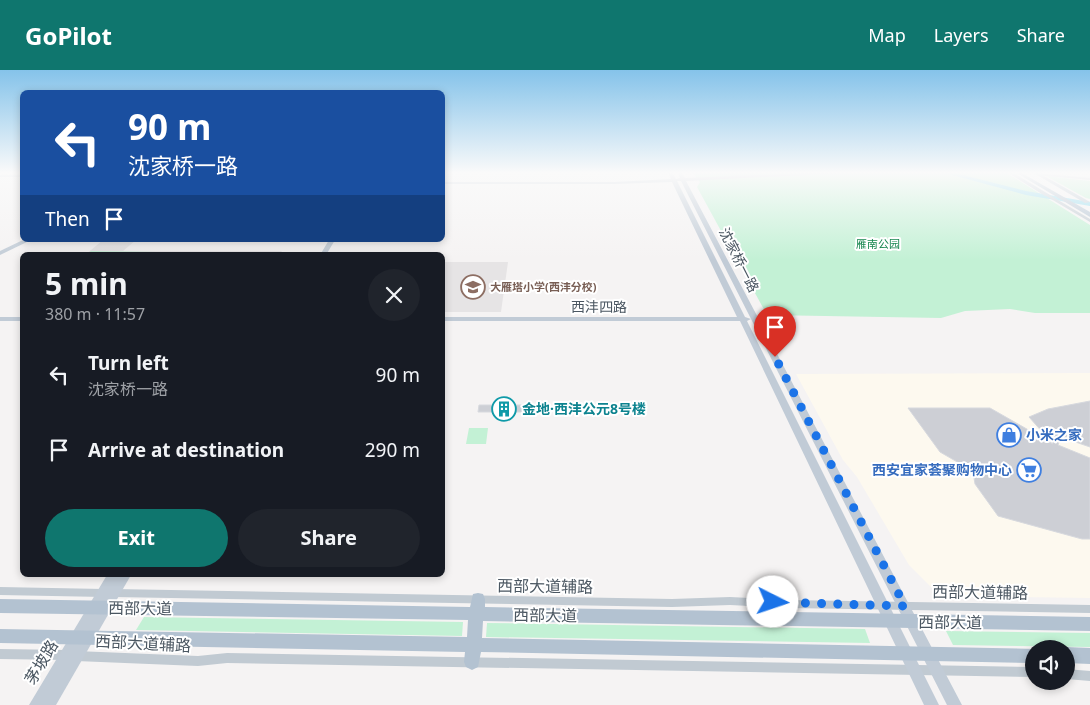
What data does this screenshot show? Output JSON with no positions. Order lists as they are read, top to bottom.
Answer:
{
  "streets": {
    "main road": [
      "沈家桥一路",
      "西沣四路",
      "西部大道",
      "茅坡路"
    ],
    "street": ["西部大道辅路"]
  },
  "crossings": [
    ["沈家桥一路", "西沣四路"],
    ["沈家桥一路", "西部大道辅路"],
    ["沈家桥一路", "西部大道"],
    ["西部大道辅路", "西部大道"],
    ["西部大道辅路", "茅坡路"],
    ["西部大道", "茅坡路"]
  ],
  "parks": ["雁南公园"],
  "places": {
    "school or university": ["大雁塔小学(西沣分校)"],
    "building": ["金地·西沣公元8号楼"],
    "shop": ["小米之家"],
    "supermarket": ["西安宜家荟聚购物中心"]
  },
  "page": {
    "header": "GoPilot",
    "nav": ["Map", "Layers", "Share"],
    "turn": ["90 m", "沈家桥一路"],
    "then": "Then",
    "heading": ["5 min", "380 m · 11:57"],
    "list": [
      {
        "name": "Turn left",
        "note": "沈家桥一路",
        "value": "90 m"
      },
      {
        "name": "Arrive at destination",
        "value": "290 m"
      }
    ],
    "buttons": ["Exit", "Share"]
  }
}
